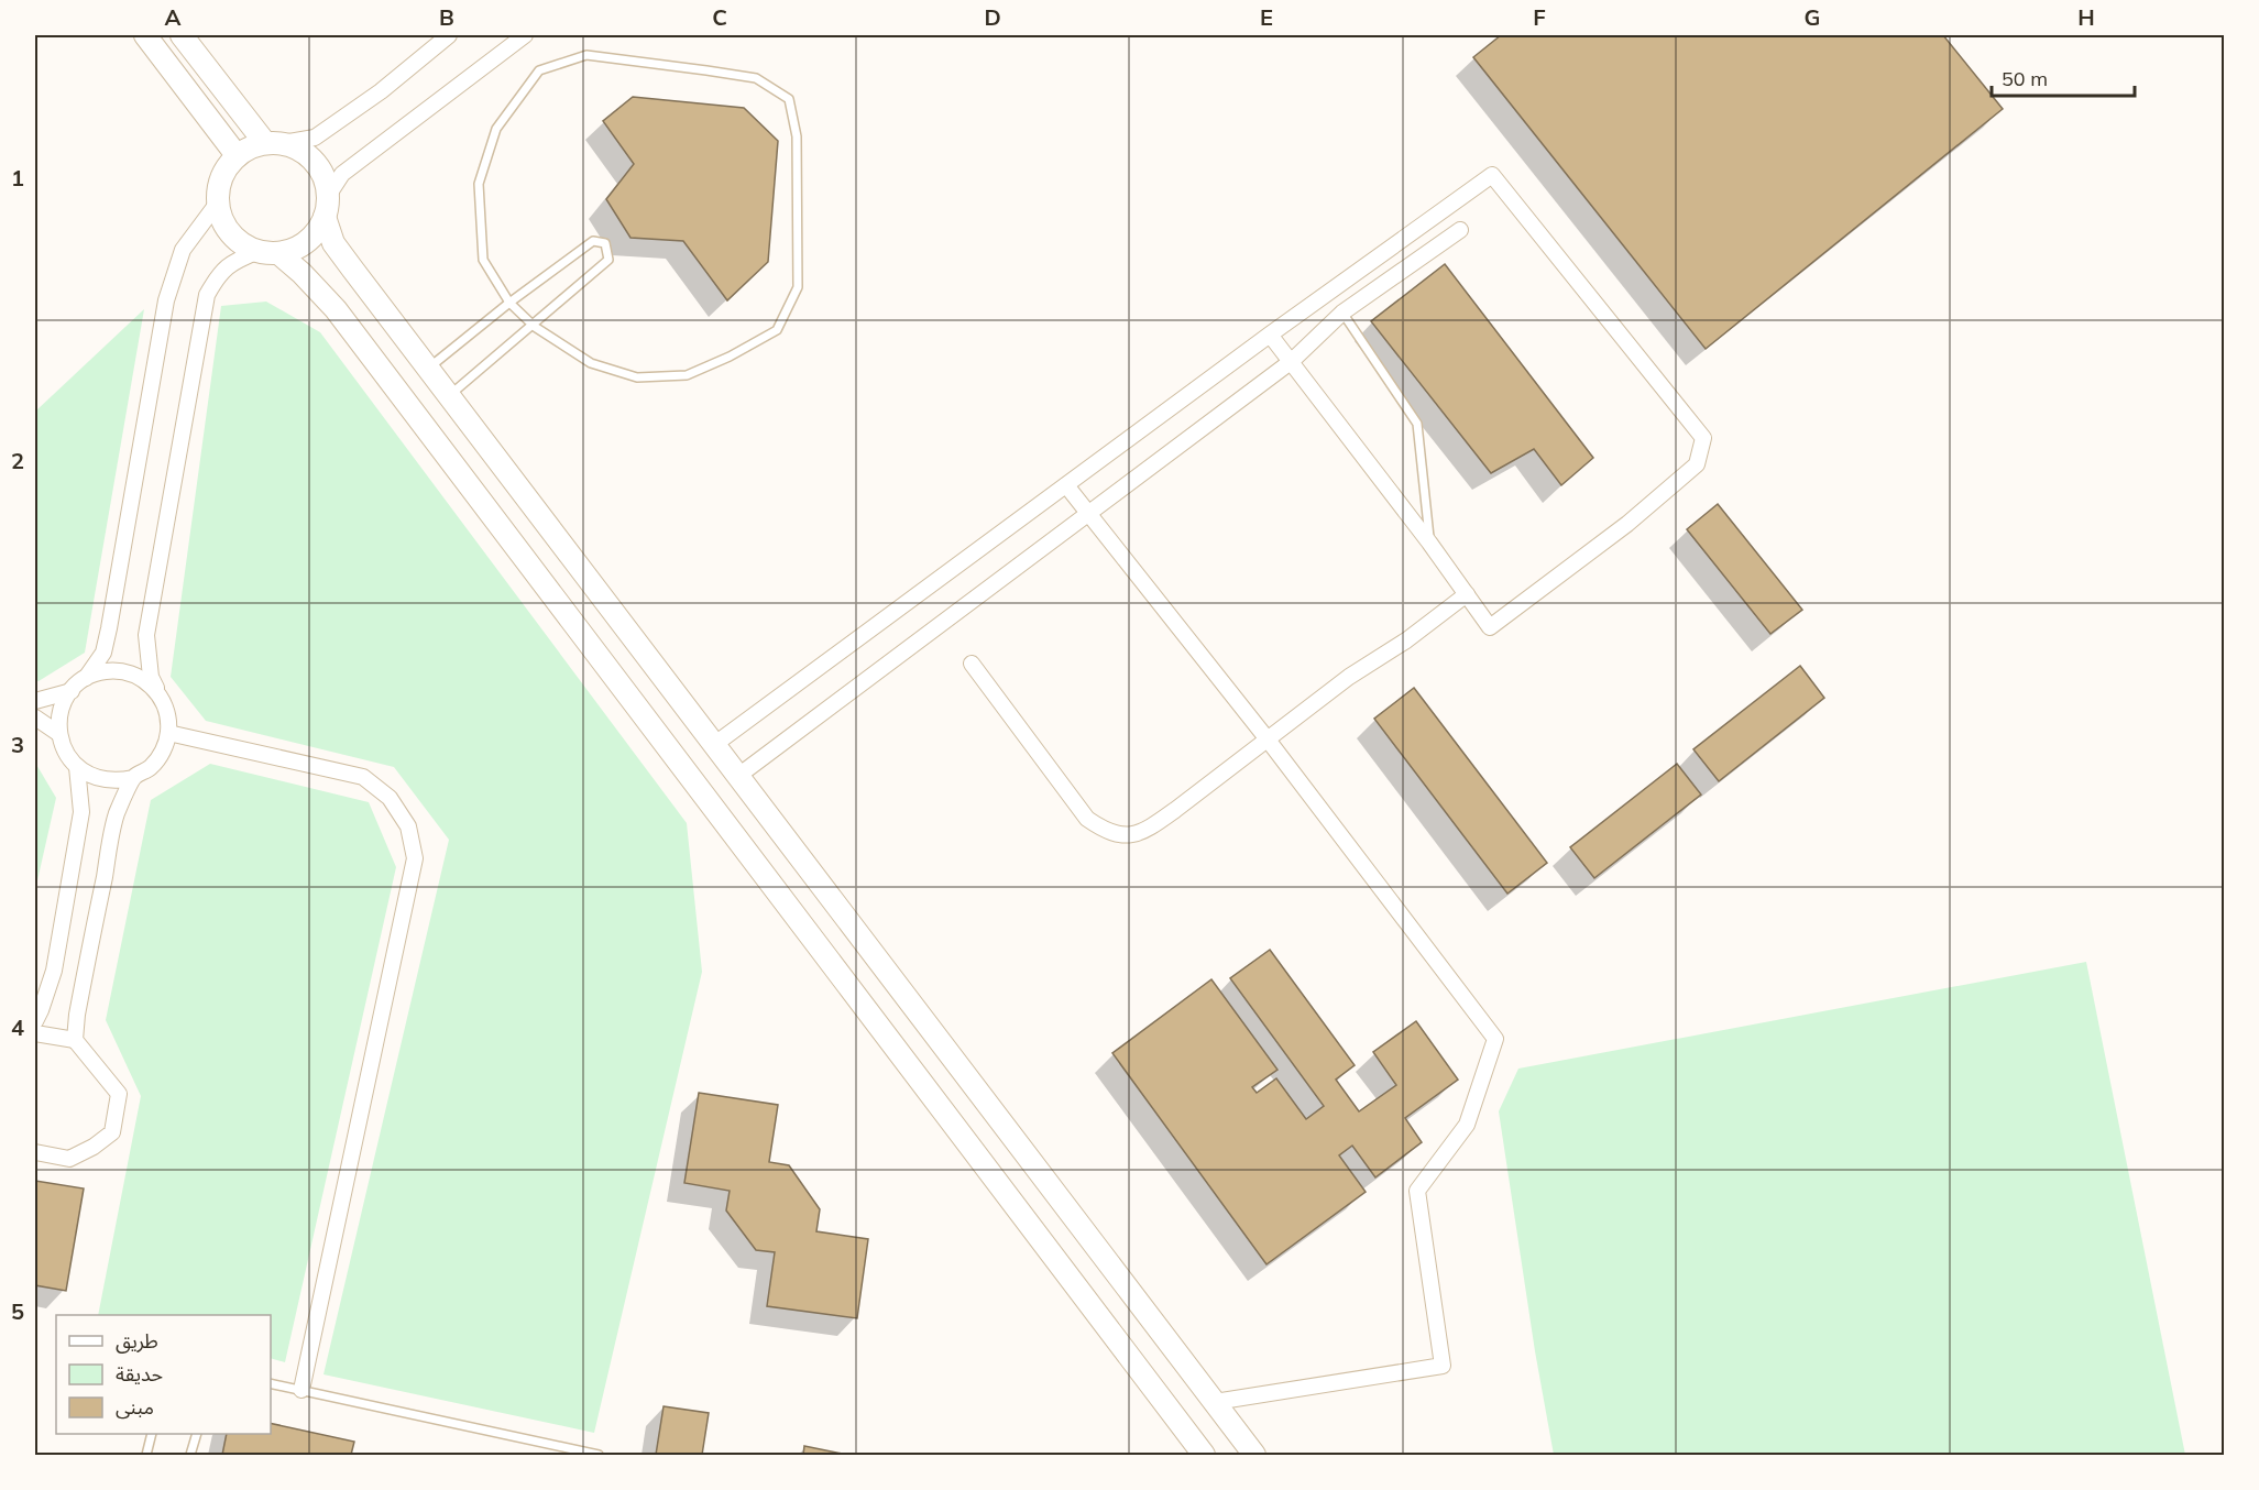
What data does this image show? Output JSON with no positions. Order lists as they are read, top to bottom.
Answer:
{
  "legend": ["طريق", "حديقة", "مبنى"],
  "scale_bar": "50 m",
  "grid": {
    "columns": [
      "A",
      "B",
      "C",
      "D",
      "E",
      "F",
      "G",
      "H"
    ],
    "rows": [
      "1",
      "2",
      "3",
      "4",
      "5"
    ]
  }
}
